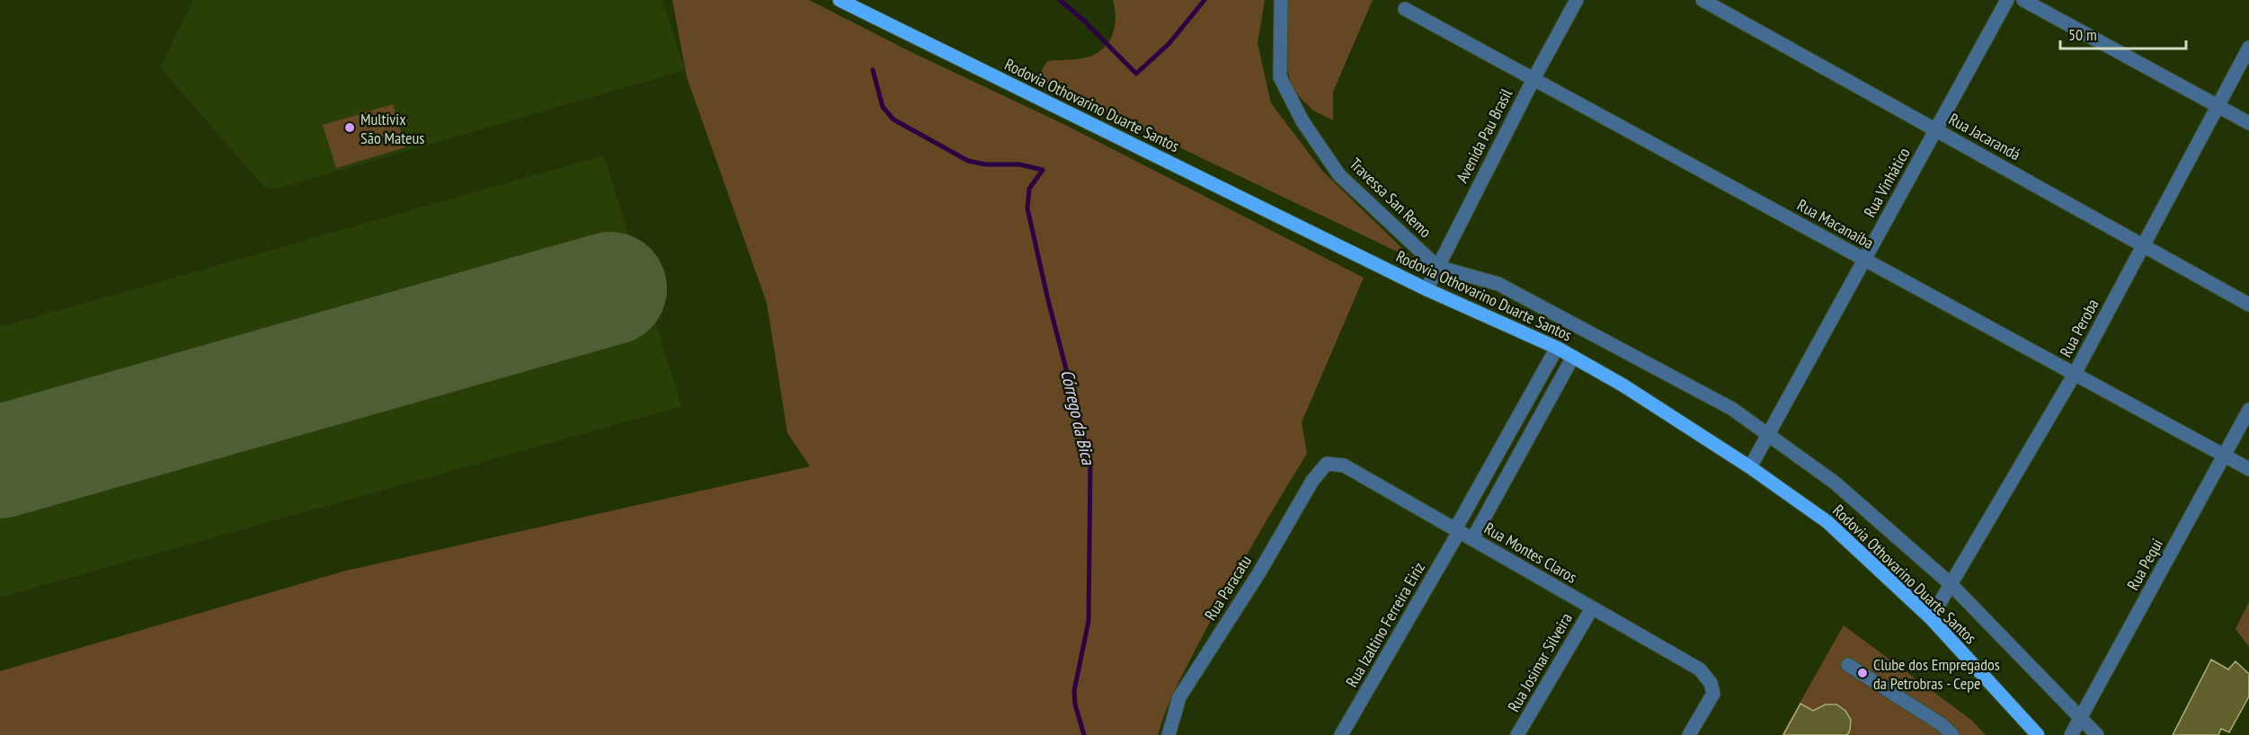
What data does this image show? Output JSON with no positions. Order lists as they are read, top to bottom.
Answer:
{
  "streets": {
    "main road": ["Rodovia Othovarino Duarte Santos"],
    "street": [
      "Avenida Pau Brasil",
      "Rua Jacarandá",
      "Rua Vinhático",
      "Travessa San Remo",
      "Rua Macanaíba",
      "Rua Peroba",
      "Rua Montes Claros",
      "Rua Pequi",
      "Rua Paracatu",
      "Rua Izaltino Ferreira Eiriz",
      "Rua Josimar Silveira"
    ]
  },
  "crossings": [
    ["Rodovia Othovarino Duarte Santos", "Avenida Pau Brasil"],
    ["Rodovia Othovarino Duarte Santos", "Rua Vinhático"],
    ["Rodovia Othovarino Duarte Santos", "Travessa San Remo"],
    ["Rodovia Othovarino Duarte Santos", "Rua Peroba"],
    ["Rodovia Othovarino Duarte Santos", "Rua Pequi"],
    ["Rodovia Othovarino Duarte Santos", "Rua Izaltino Ferreira Eiriz"],
    ["Avenida Pau Brasil", "Travessa San Remo"],
    ["Avenida Pau Brasil", "Rua Macanaíba"],
    ["Rua Jacarandá", "Rua Vinhático"],
    ["Rua Jacarandá", "Rua Peroba"],
    ["Rua Vinhático", "Rua Macanaíba"],
    ["Rua Macanaíba", "Rua Peroba"],
    ["Rua Macanaíba", "Rua Pequi"],
    ["Rua Montes Claros", "Rua Paracatu"],
    ["Rua Montes Claros", "Rua Izaltino Ferreira Eiriz"],
    ["Rua Montes Claros", "Rua Josimar Silveira"]
  ],
  "water": ["Córrego da Bica"],
  "places": ["Multivix São Mateus", "Clube dos Empregados da Petrobras - Cepe"],
  "scale_bar": "50 m"
}
